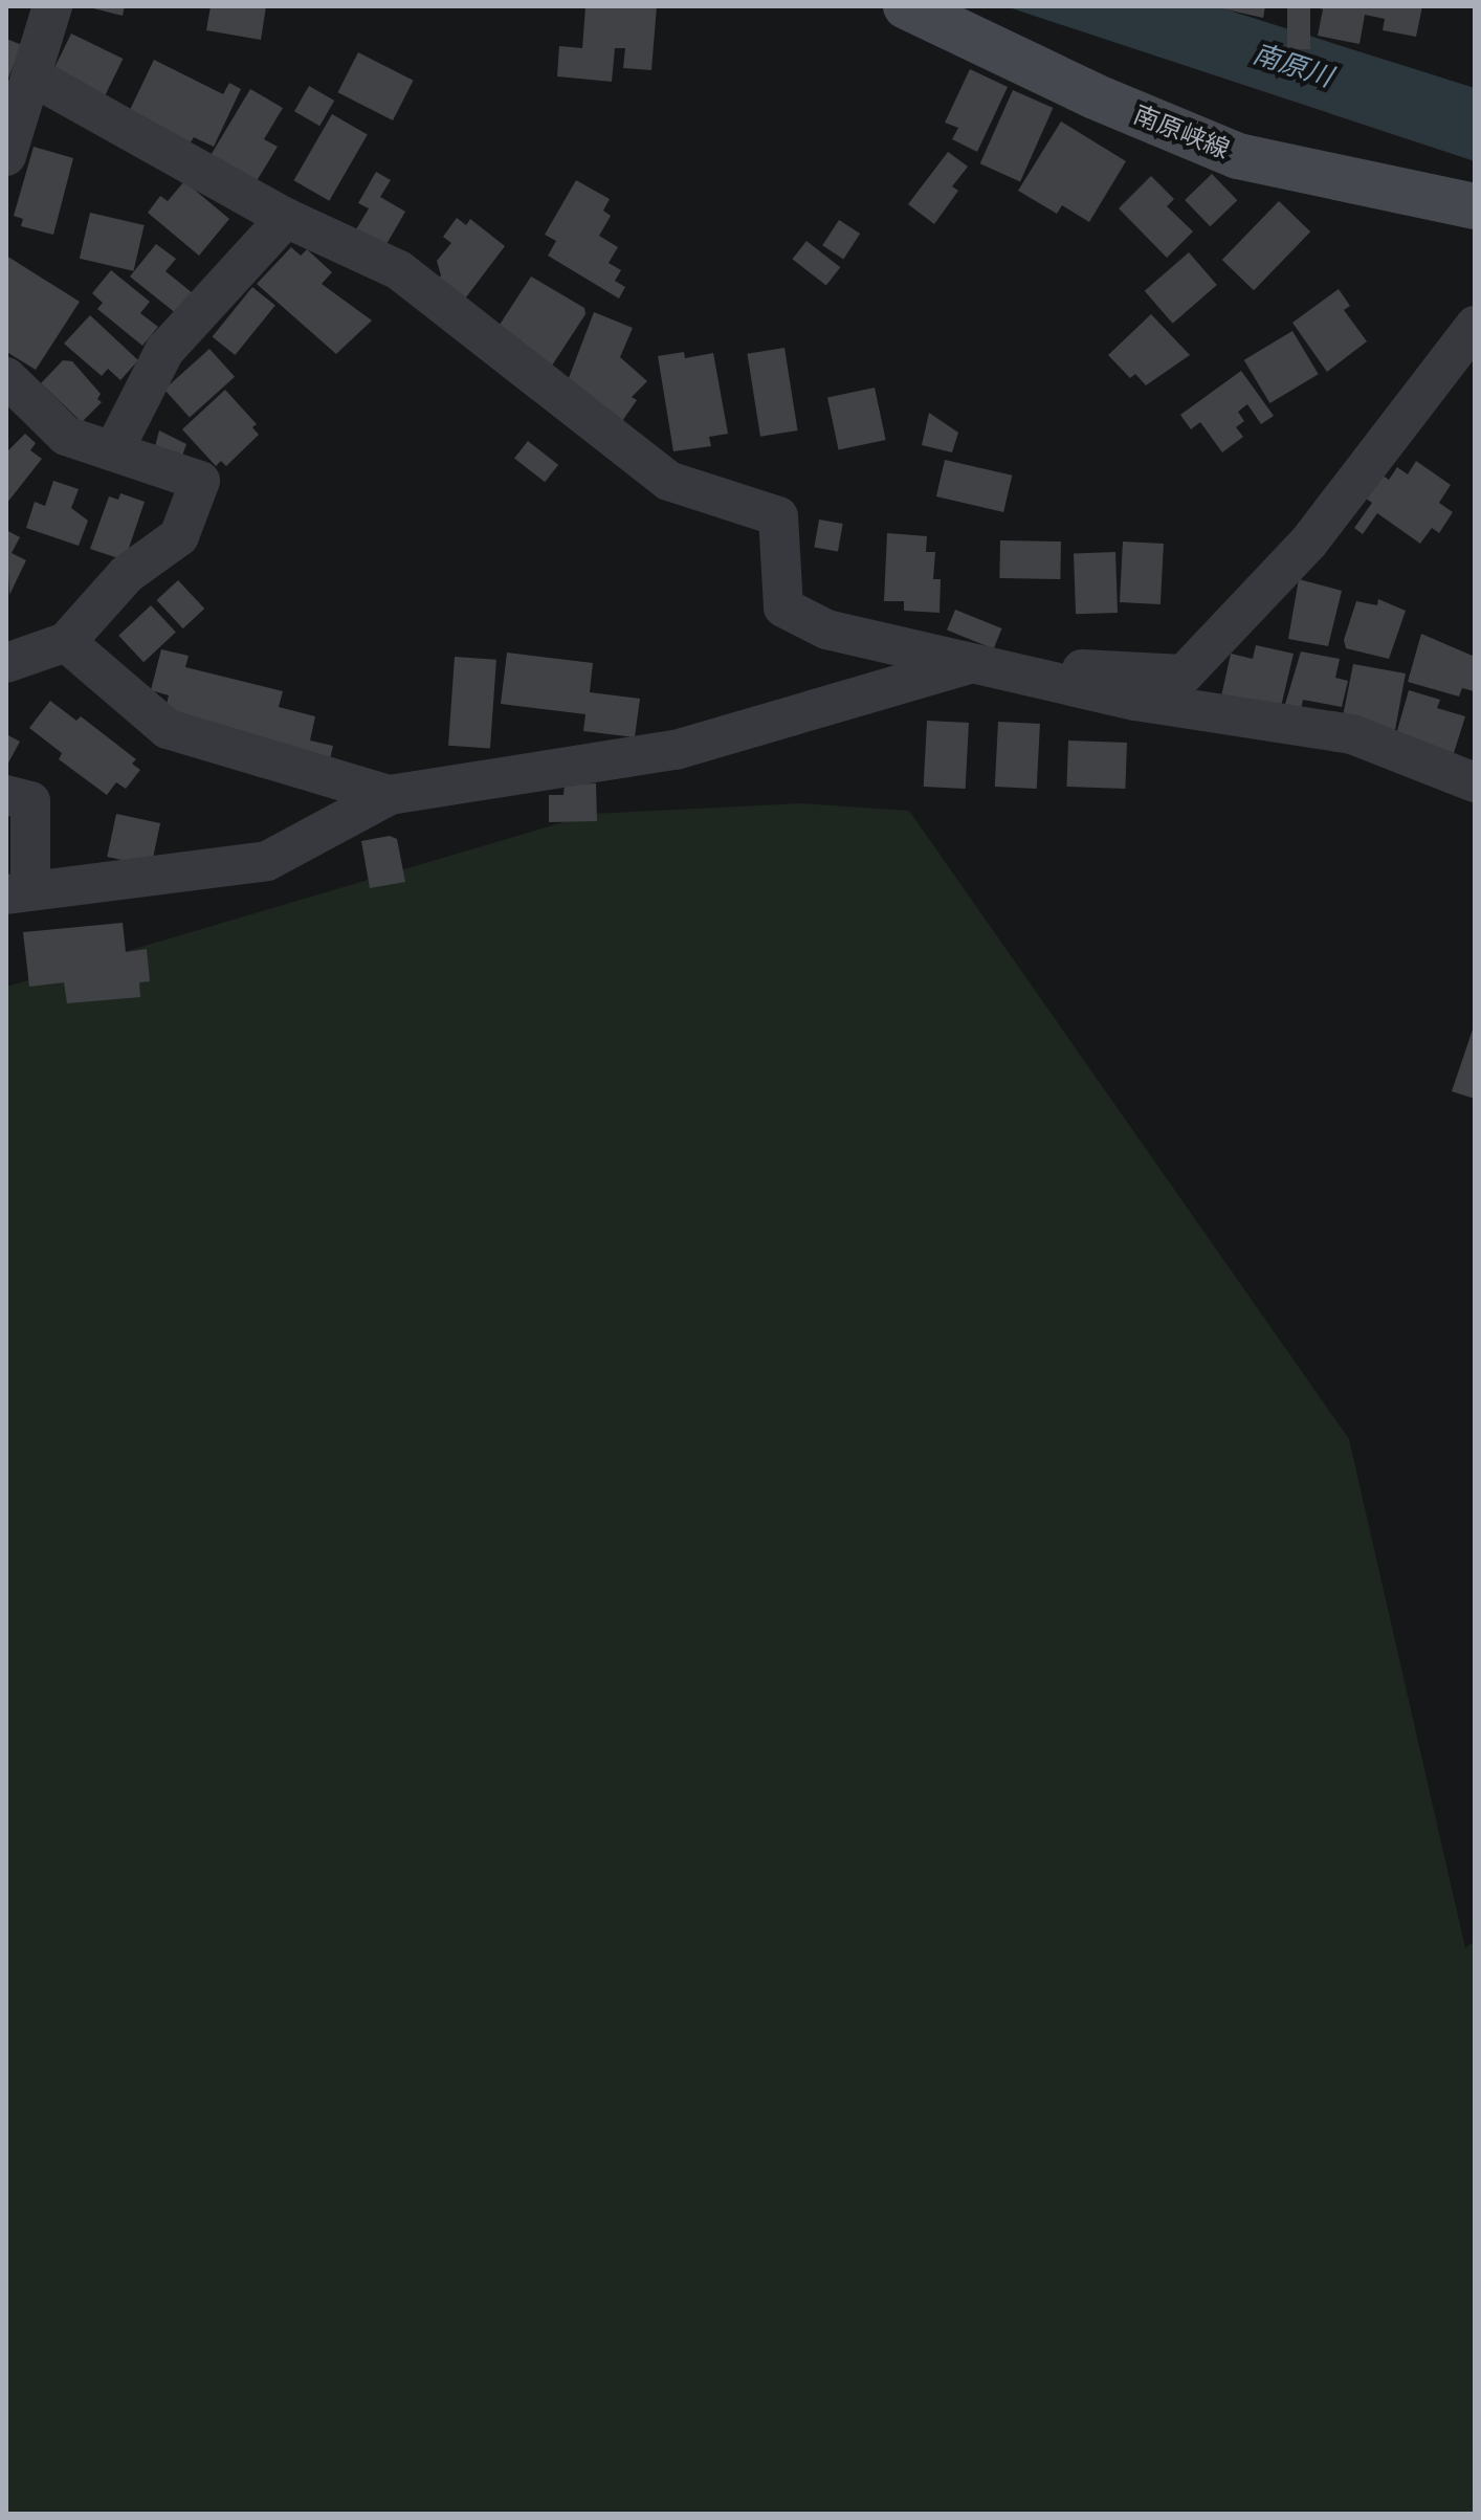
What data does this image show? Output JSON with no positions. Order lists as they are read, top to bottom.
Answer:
{
  "streets": {
    "main road": ["南原峡線"]
  },
  "water": ["南原川"]
}
